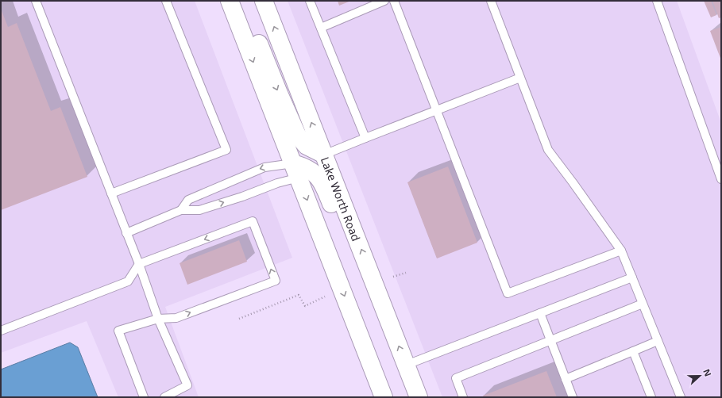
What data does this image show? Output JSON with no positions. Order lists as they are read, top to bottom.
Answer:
{
  "streets": {
    "main road": ["Lake Worth Road"]
  },
  "north": "right"
}
